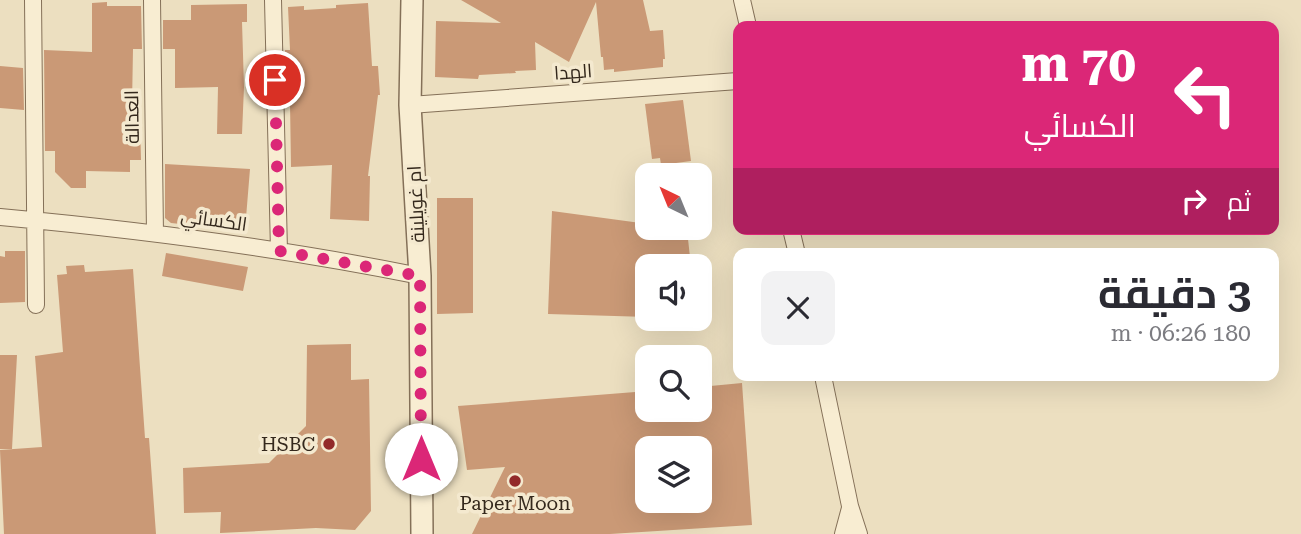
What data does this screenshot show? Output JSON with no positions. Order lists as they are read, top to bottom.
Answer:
{
  "streets": {
    "street": [
      "الهدا",
      "العدالة",
      "ام غويلينة",
      "الكسائي"
    ]
  },
  "crossings": [
    ["الهدا", "ام غويلينة"],
    ["العدالة", "الكسائي"],
    ["ام غويلينة", "الكسائي"]
  ],
  "places": ["HSBC", "Paper Moon"],
  "north": "top left",
  "page": {
    "turn": ["70 m", "الكسائي"],
    "then": "ثم",
    "heading": ["3 دقيقة", "180 m · 06:26"]
  }
}
